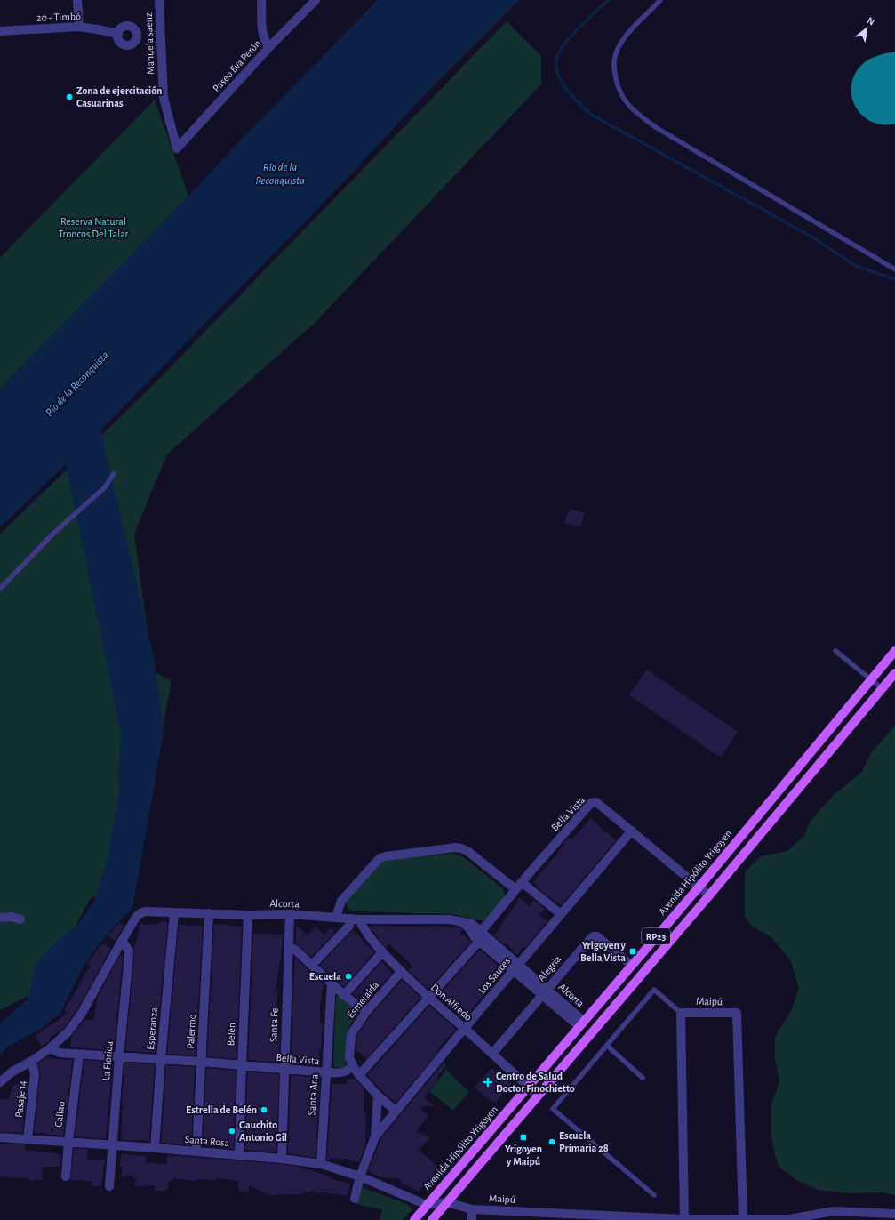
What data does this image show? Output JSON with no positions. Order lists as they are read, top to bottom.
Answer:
{
  "streets": {
    "main road": ["Avenida Hipólito Yrigoyen", "RP23"],
    "street": [
      "20 - Timbó",
      "Manuela saenz",
      "Paseo Eva Perón",
      "Bella Vista",
      "Alcorta",
      "Alegria",
      "Los Sauces",
      "Esmeralda",
      "Maipú",
      "Don Alfredo",
      "Santa Fe",
      "Esperanza",
      "Palermo",
      "Belén",
      "La Florida",
      "Santa Ana",
      "Pasaje 14",
      "Callao",
      "Santa Rosa"
    ]
  },
  "crossings": [
    ["Manuela saenz", "Paseo Eva Perón"],
    ["Bella Vista", "Avenida Hipólito Yrigoyen"],
    ["Bella Vista", "Alcorta"],
    ["Bella Vista", "RP23"],
    ["Bella Vista", "Los Sauces"],
    ["Bella Vista", "Esmeralda"],
    ["Bella Vista", "Don Alfredo"],
    ["Bella Vista", "Santa Fe"],
    ["Bella Vista", "Esperanza"],
    ["Bella Vista", "Palermo"],
    ["Bella Vista", "Belén"],
    ["Bella Vista", "La Florida"],
    ["Bella Vista", "Santa Ana"],
    ["Bella Vista", "Callao"],
    ["Avenida Hipólito Yrigoyen", "Alcorta"],
    ["Avenida Hipólito Yrigoyen", "Alegria"],
    ["Avenida Hipólito Yrigoyen", "Don Alfredo"],
    ["Avenida Hipólito Yrigoyen", "Santa Rosa"],
    ["Alcorta", "Alegria"],
    ["Alcorta", "Los Sauces"],
    ["Alcorta", "Don Alfredo"],
    ["Alcorta", "Santa Fe"],
    ["Alcorta", "Esperanza"],
    ["Alcorta", "Palermo"],
    ["Alcorta", "Belén"],
    ["Alcorta", "La Florida"],
    ["RP23", "Maipú"],
    ["RP23", "Don Alfredo"],
    ["Alegria", "Don Alfredo"],
    ["Los Sauces", "Don Alfredo"],
    ["Los Sauces", "Santa Rosa"],
    ["Esmeralda", "Don Alfredo"],
    ["Santa Fe", "Santa Rosa"],
    ["Esperanza", "Santa Rosa"],
    ["Palermo", "Santa Rosa"],
    ["Belén", "Santa Rosa"],
    ["La Florida", "Santa Rosa"],
    ["Santa Ana", "Santa Rosa"],
    ["Pasaje 14", "Santa Rosa"],
    ["Callao", "Santa Rosa"]
  ],
  "water": ["Río de la Reconquista"],
  "parks": ["Reserva Natural Troncos Del Talar"],
  "places": {
    "other": [
      "Zona de ejercitación Casuarinas",
      "Escuela",
      "Estrella de Belén",
      "Gauchito Antonio Gil",
      "Escuela Primaria 28"
    ],
    "transit": ["Yrigoyen y Bella Vista", "Yrigoyen y Maipú"],
    "health": ["Centro de Salud Doctor Finochietto"]
  },
  "north": "top right"
}
